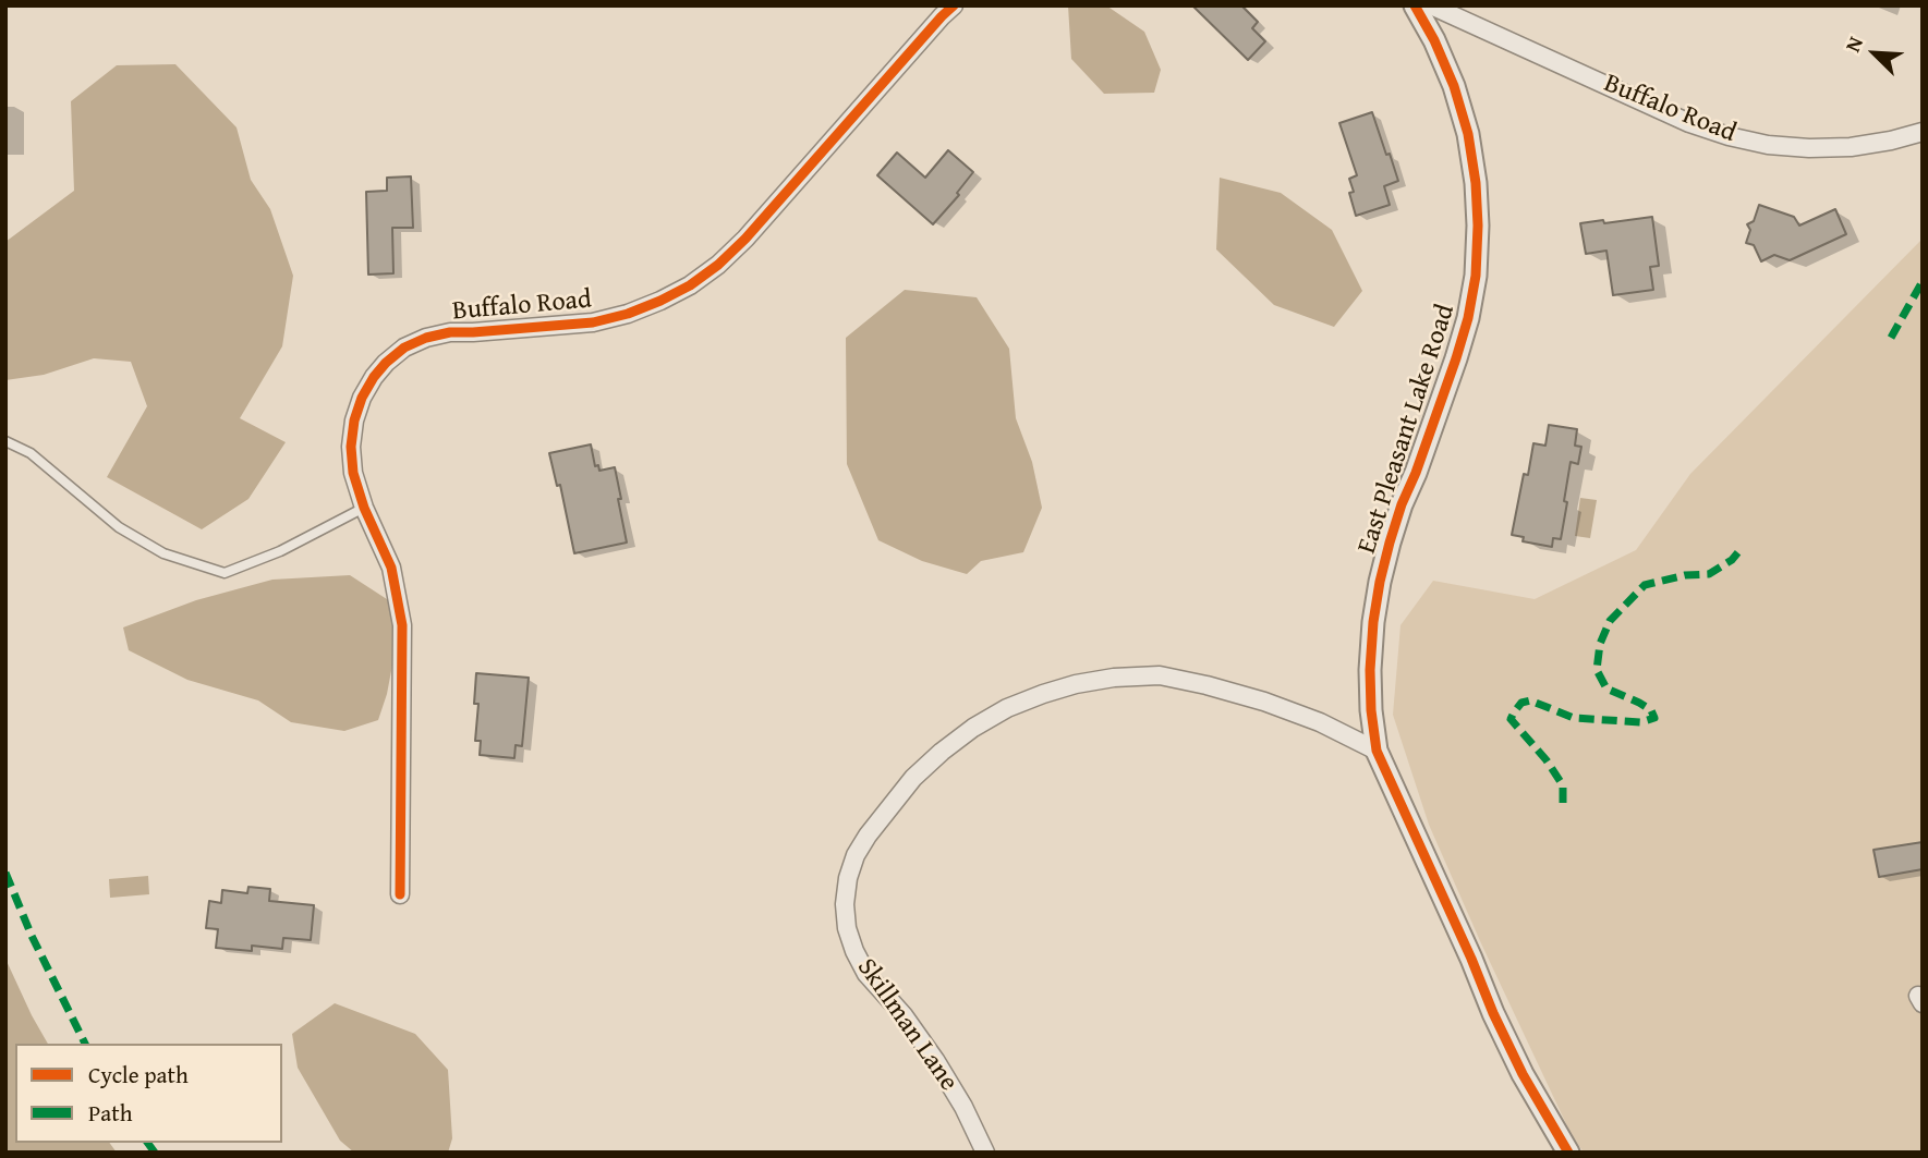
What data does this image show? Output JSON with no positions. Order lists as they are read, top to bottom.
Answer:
{
  "streets": {
    "street": ["Buffalo Road", "East Pleasant Lake Road", "Skillman Lane"]
  },
  "crossings": [
    ["East Pleasant Lake Road", "Skillman Lane"]
  ],
  "legend": ["Cycle path", "Path"],
  "north": "top left"
}
